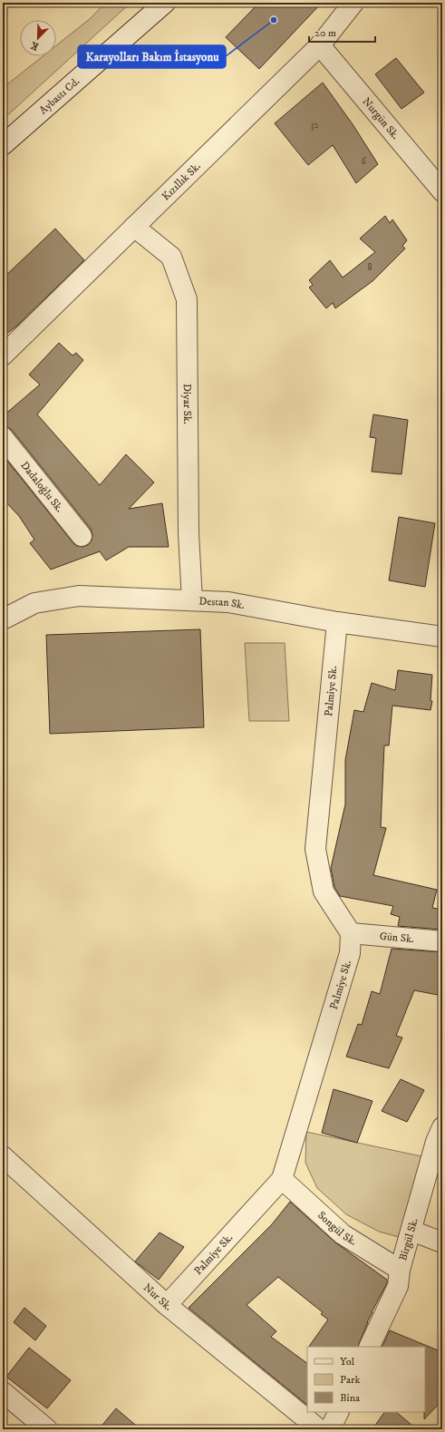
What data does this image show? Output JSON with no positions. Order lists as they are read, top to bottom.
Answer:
{
  "streets": {
    "street": [
      "Aybastı Cd.",
      "Nurgün Sk.",
      "Kızıllık Sk.",
      "Diyar Sk.",
      "Dadaloğlu Sk.",
      "Destan Sk.",
      "Palmiye Sk.",
      "Gün Sk.",
      "Songül Sk.",
      "Birgül Sk.",
      "Nur Sk."
    ]
  },
  "crossings": [
    ["Nurgün Sk.", "Kızıllık Sk."],
    ["Kızıllık Sk.", "Diyar Sk."],
    ["Diyar Sk.", "Destan Sk."],
    ["Destan Sk.", "Palmiye Sk."],
    ["Palmiye Sk.", "Gün Sk."],
    ["Palmiye Sk.", "Songül Sk."],
    ["Palmiye Sk.", "Nur Sk."],
    ["Songül Sk.", "Birgül Sk."]
  ],
  "places": ["Karayolları Bakım İstasyonu"],
  "house_numbers": ["32", "6", "8"],
  "legend": ["Yol", "Park", "Bina"],
  "scale_bar": "20 m",
  "north": "bottom left"
}
